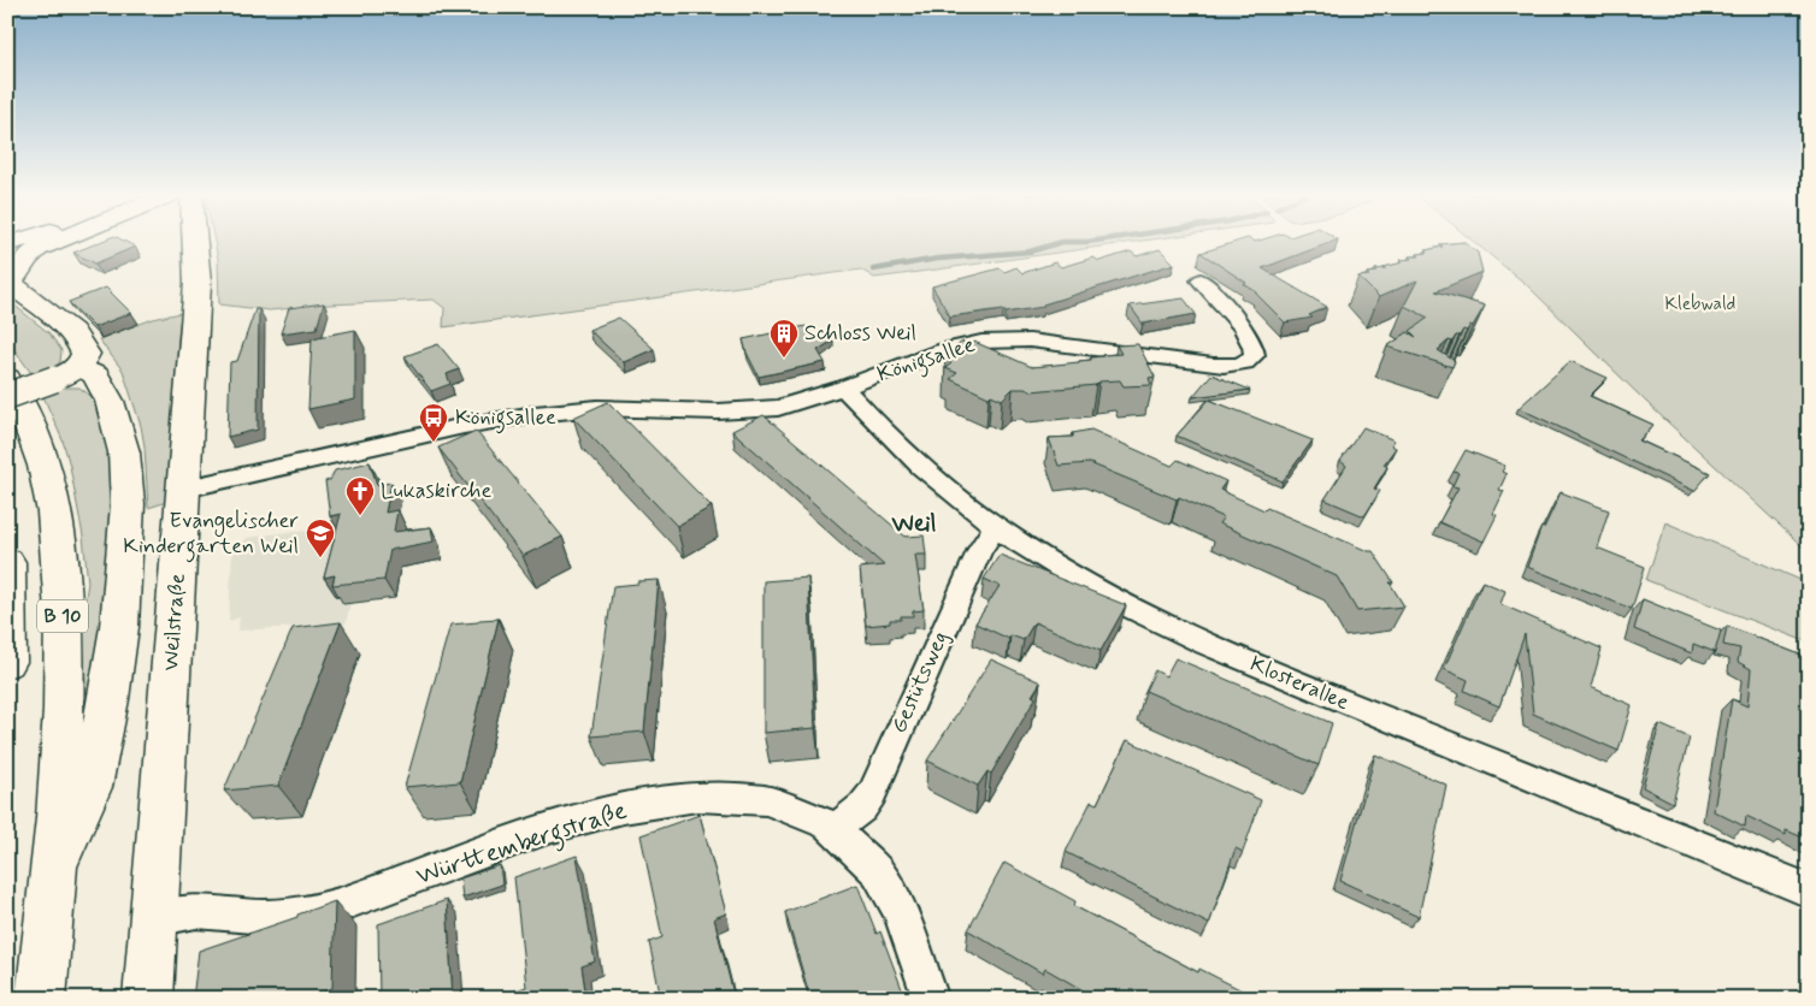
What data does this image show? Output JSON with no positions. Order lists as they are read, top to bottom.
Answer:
{
  "streets": {
    "main road": ["B 10", "Weilstraße"],
    "street": [
      "Königsallee",
      "Gestütsweg",
      "Klosterallee",
      "Württembergstraße"
    ]
  },
  "crossings": [
    ["Königsallee", "Weilstraße"],
    ["Königsallee", "Klosterallee"],
    ["Weilstraße", "Württembergstraße"],
    ["Gestütsweg", "Klosterallee"],
    ["Gestütsweg", "Württembergstraße"]
  ],
  "districts": ["Weil"],
  "parks": ["Klebwald"],
  "places": {
    "building": ["Schloss Weil"],
    "bus stop": ["Königsallee"],
    "church": ["Lukaskirche"],
    "school or university": ["Evangelischer Kindergarten Weil"]
  }
}
